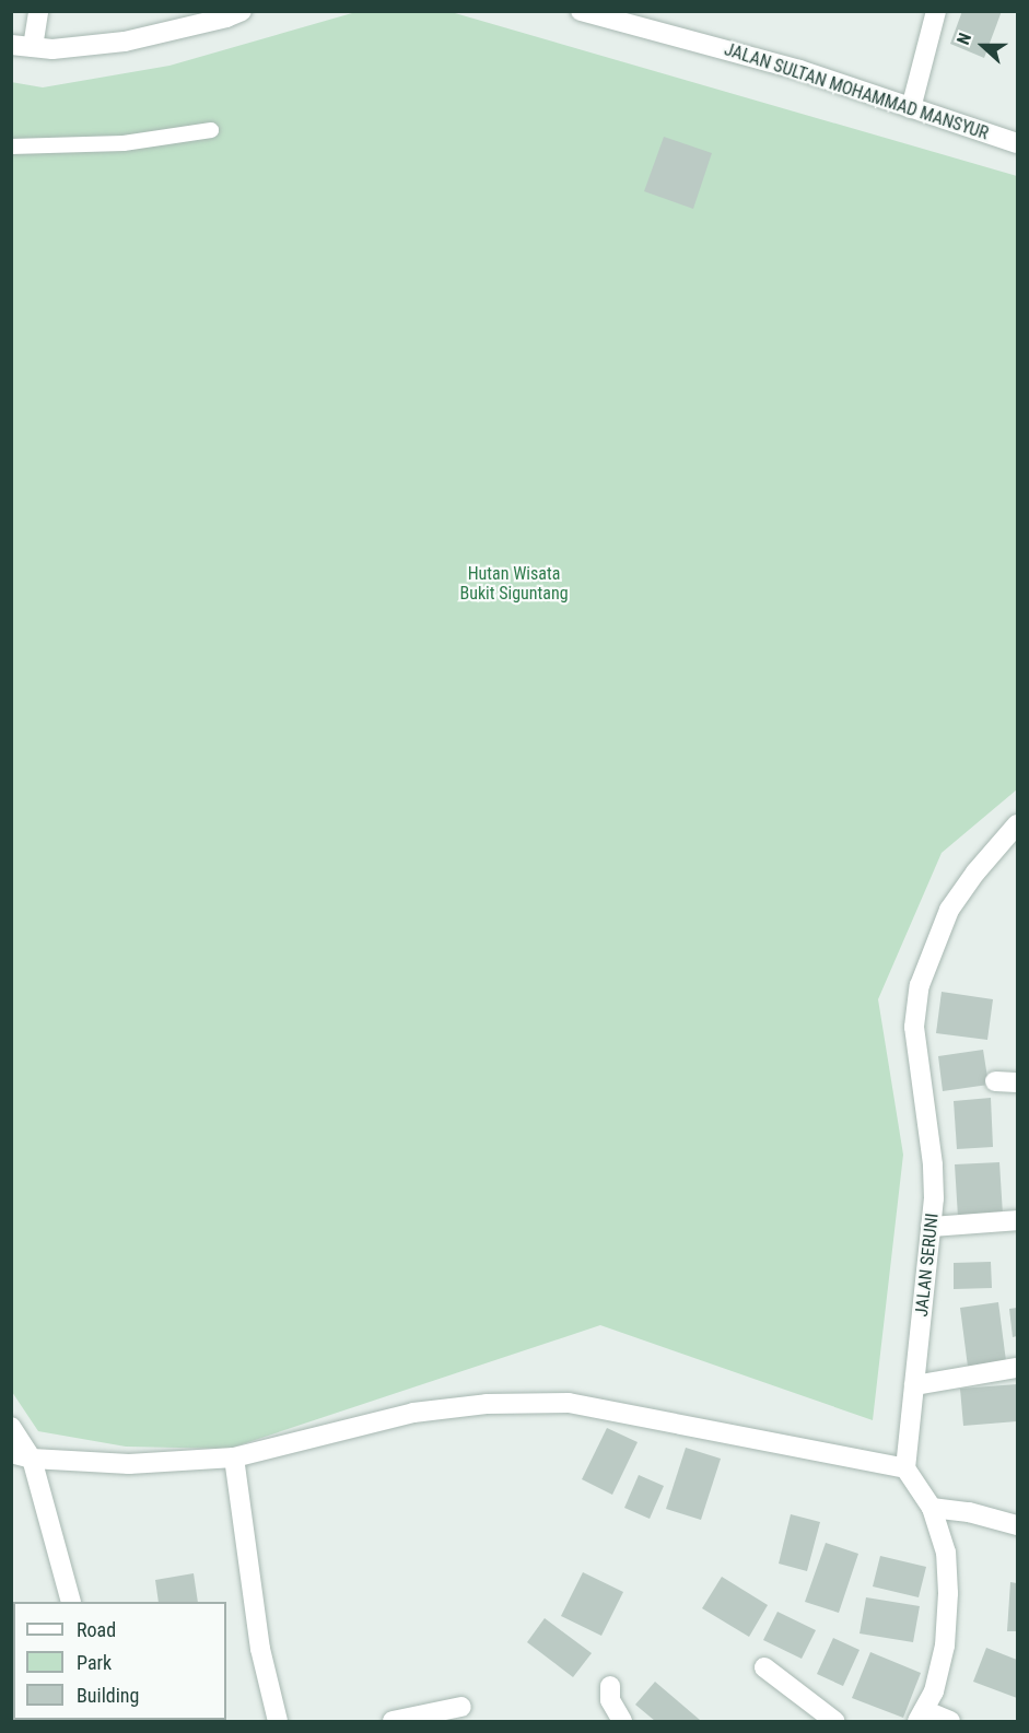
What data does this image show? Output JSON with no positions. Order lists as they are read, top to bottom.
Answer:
{
  "streets": {
    "street": ["JALAN SULTAN MOHAMMAD MANSYUR", "JALAN SERUNI"]
  },
  "parks": ["Hutan Wisata Bukit Siguntang"],
  "legend": ["Road", "Park", "Building"],
  "north": "left"
}
